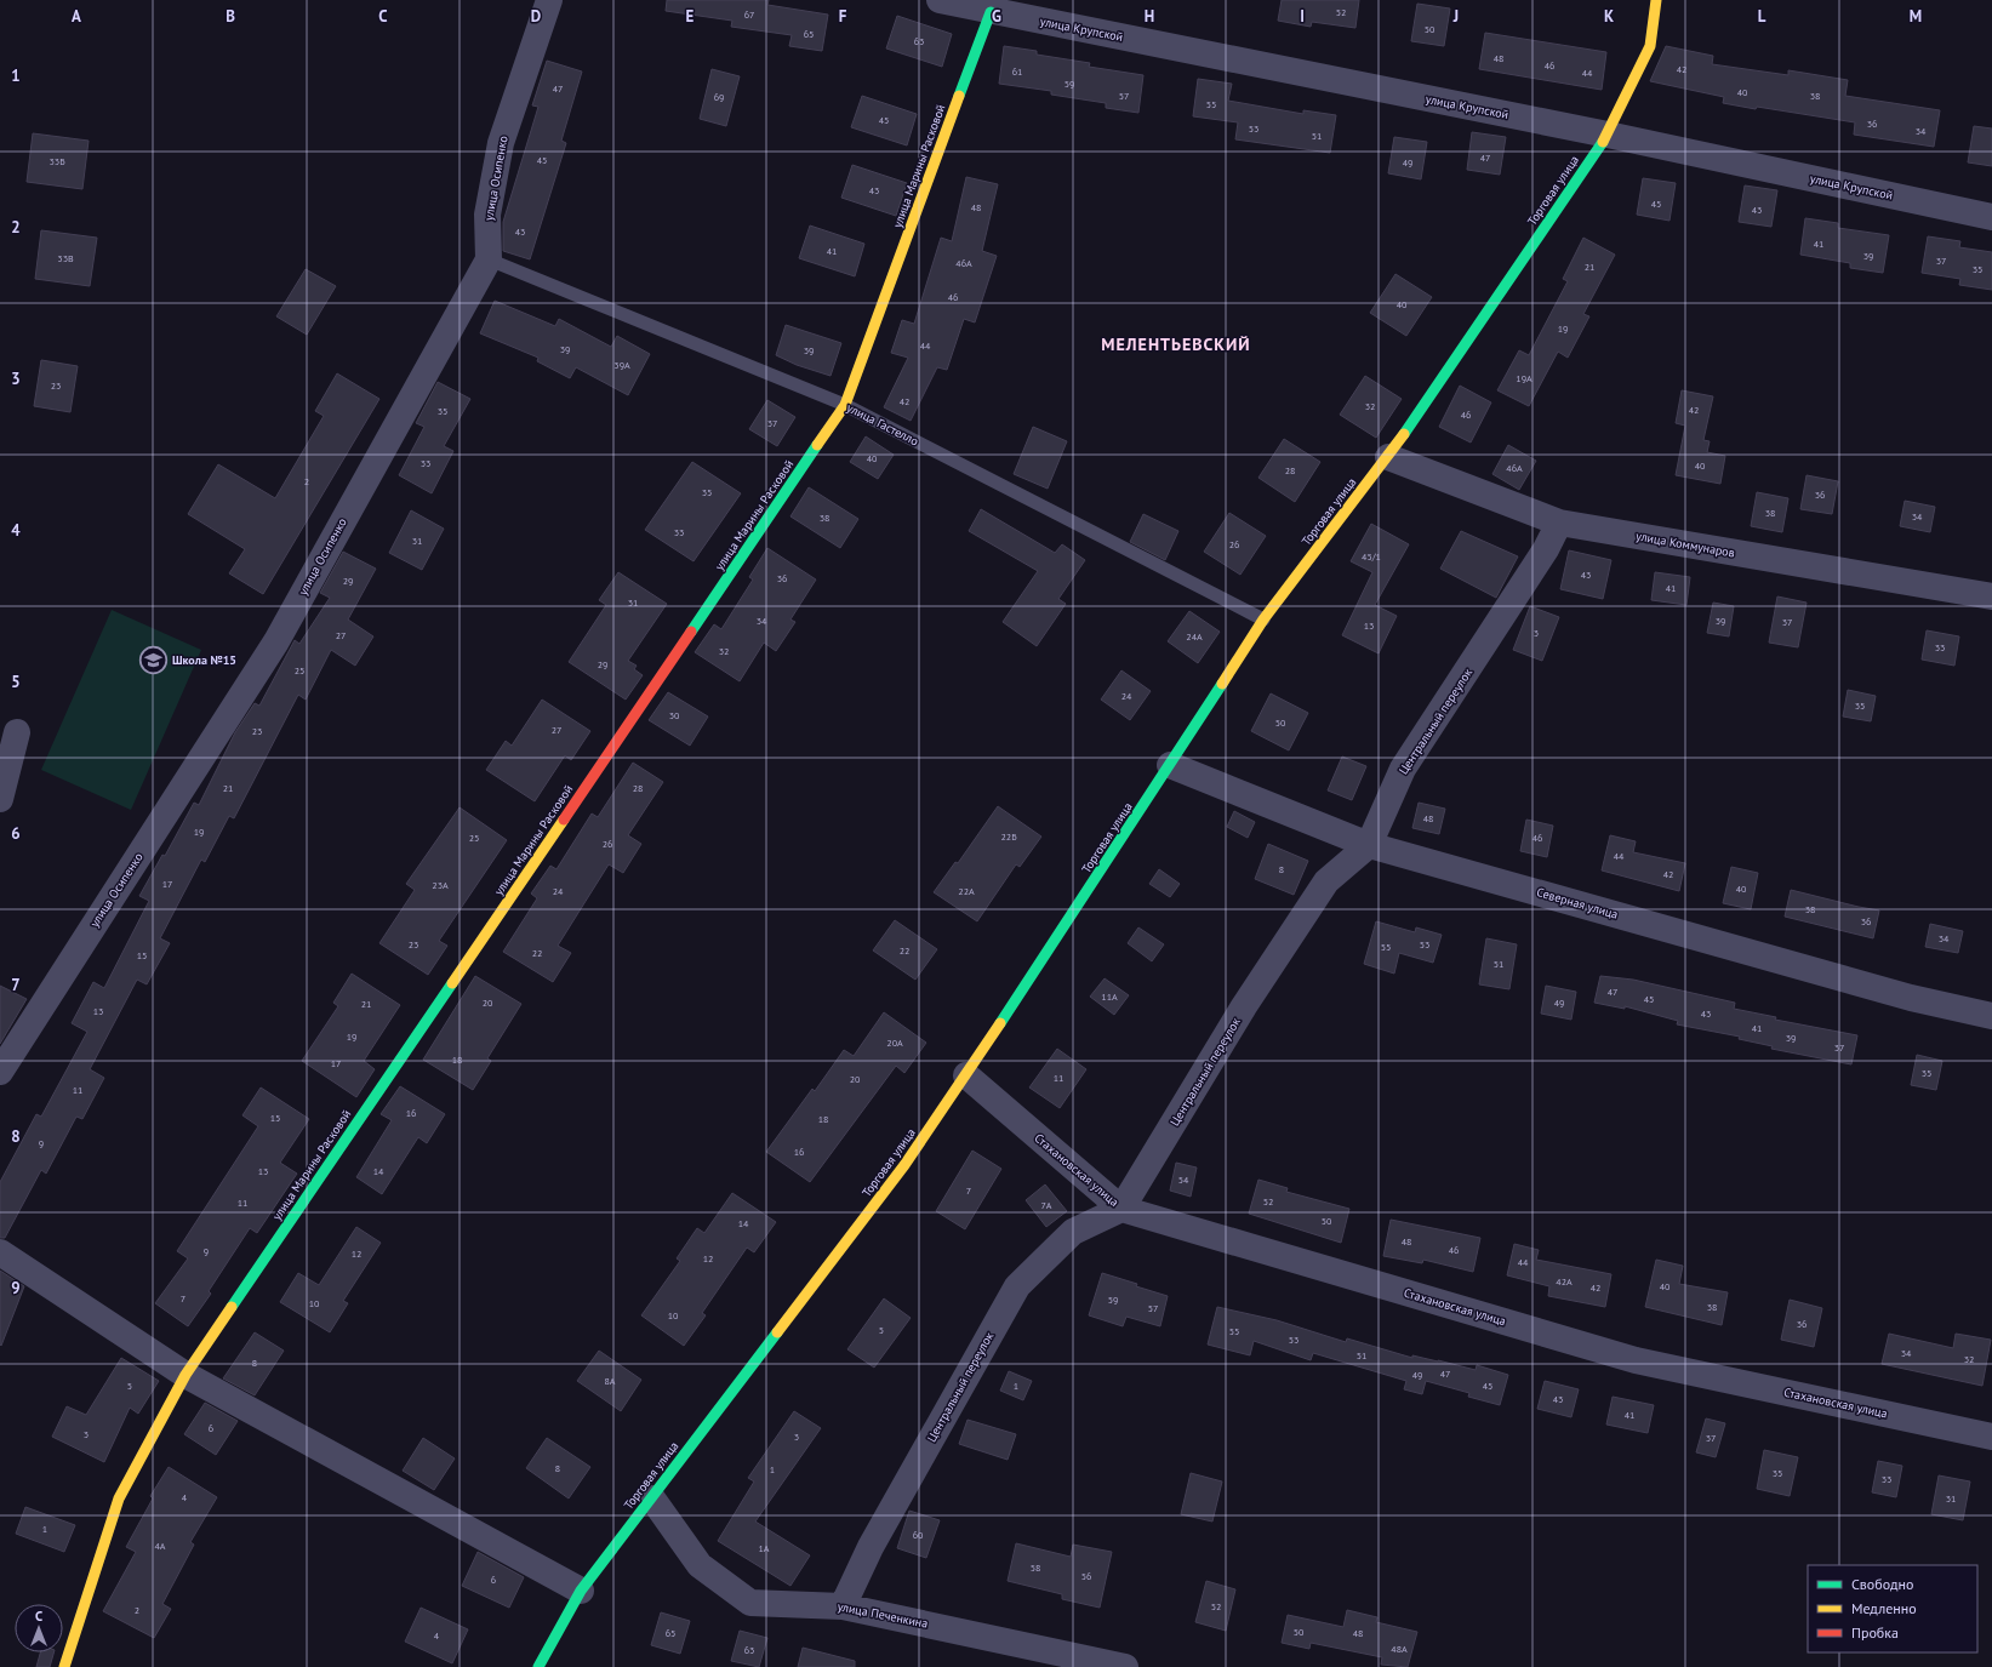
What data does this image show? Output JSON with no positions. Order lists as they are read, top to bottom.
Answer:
{
  "streets": {
    "street": [
      "улица Крупской",
      "улица Марины Расковой",
      "улица Осипенко",
      "Торговая улица",
      "улица Коммунаров",
      "Центральный переулок",
      "Северная улица",
      "Стахановская улица",
      "улица Печенкина"
    ],
    "lane": ["улица Гастелло"]
  },
  "crossings": [
    ["улица Крупской", "улица Марины Расковой"],
    ["улица Крупской", "Торговая улица"],
    ["улица Марины Расковой", "улица Гастелло"],
    ["улица Осипенко", "улица Гастелло"],
    ["Торговая улица", "улица Гастелло"],
    ["Торговая улица", "улица Коммунаров"],
    ["Торговая улица", "Северная улица"],
    ["Торговая улица", "Стахановская улица"],
    ["Торговая улица", "улица Печенкина"],
    ["улица Коммунаров", "Центральный переулок"],
    ["Центральный переулок", "Северная улица"],
    ["Центральный переулок", "Стахановская улица"],
    ["Центральный переулок", "улица Печенкина"]
  ],
  "districts": ["МЕЛЕНТЬЕВСКИЙ"],
  "places": {
    "school or university": ["Школа №15"]
  },
  "house_numbers": [
    "52",
    "67",
    "50",
    "65",
    "63",
    "48",
    "46",
    "42",
    "61",
    "44",
    "59",
    "47",
    "40",
    "57",
    "38",
    "69",
    "55",
    "45",
    "36",
    "53",
    "34",
    "51",
    "47",
    "45",
    "33Б",
    "49",
    "43",
    "45",
    "48",
    "43",
    "43",
    "41",
    "41",
    "39",
    "33В",
    "37",
    "46А",
    "21",
    "35",
    "46",
    "40",
    "19",
    "44",
    "39",
    "39",
    "39А",
    "19А",
    "23",
    "42",
    "32",
    "42",
    "35",
    "46",
    "37",
    "40",
    "33",
    "40",
    "46А",
    "28",
    "2",
    "35",
    "36",
    "38",
    "34",
    "38",
    "33",
    "31",
    "26",
    "45/1",
    "43",
    "36",
    "29",
    "41",
    "31",
    "34",
    "39",
    "37",
    "13",
    "3",
    "27",
    "24А",
    "33",
    "32",
    "29",
    "25",
    "24",
    "35",
    "30",
    "50",
    "27",
    "23",
    "21",
    "28",
    "48",
    "19",
    "22Б",
    "25",
    "46",
    "26",
    "44",
    "8",
    "42",
    "17",
    "23А",
    "40",
    "24",
    "22А",
    "38",
    "36",
    "34",
    "23",
    "53",
    "55",
    "22",
    "22",
    "15",
    "51",
    "47",
    "11А",
    "45",
    "20",
    "49",
    "21",
    "13",
    "43",
    "41",
    "19",
    "39",
    "20А",
    "37",
    "18",
    "17",
    "35",
    "11",
    "20",
    "11",
    "16",
    "15",
    "18",
    "9",
    "16",
    "13",
    "14",
    "54",
    "7",
    "52",
    "11",
    "7А",
    "50",
    "14",
    "48",
    "46",
    "9",
    "12",
    "12",
    "44",
    "42А",
    "40",
    "42",
    "7",
    "59",
    "10",
    "38",
    "57",
    "10",
    "36",
    "5",
    "55",
    "53",
    "34",
    "51",
    "32",
    "8",
    "47",
    "49",
    "8А",
    "5",
    "1",
    "45",
    "43",
    "41",
    "6",
    "3",
    "3",
    "37",
    "8",
    "1",
    "35",
    "33",
    "4",
    "31",
    "1",
    "60",
    "4А",
    "1А",
    "58",
    "56",
    "6",
    "52",
    "2",
    "50",
    "65",
    "48",
    "4",
    "48А",
    "63"
  ],
  "legend": ["Свободно", "Медленно", "Пробка"],
  "north": "top",
  "grid": {
    "columns": [
      "A",
      "B",
      "C",
      "D",
      "E",
      "F",
      "G",
      "H",
      "I",
      "J",
      "K",
      "L",
      "M"
    ],
    "rows": [
      "1",
      "2",
      "3",
      "4",
      "5",
      "6",
      "7",
      "8",
      "9"
    ]
  }
}
